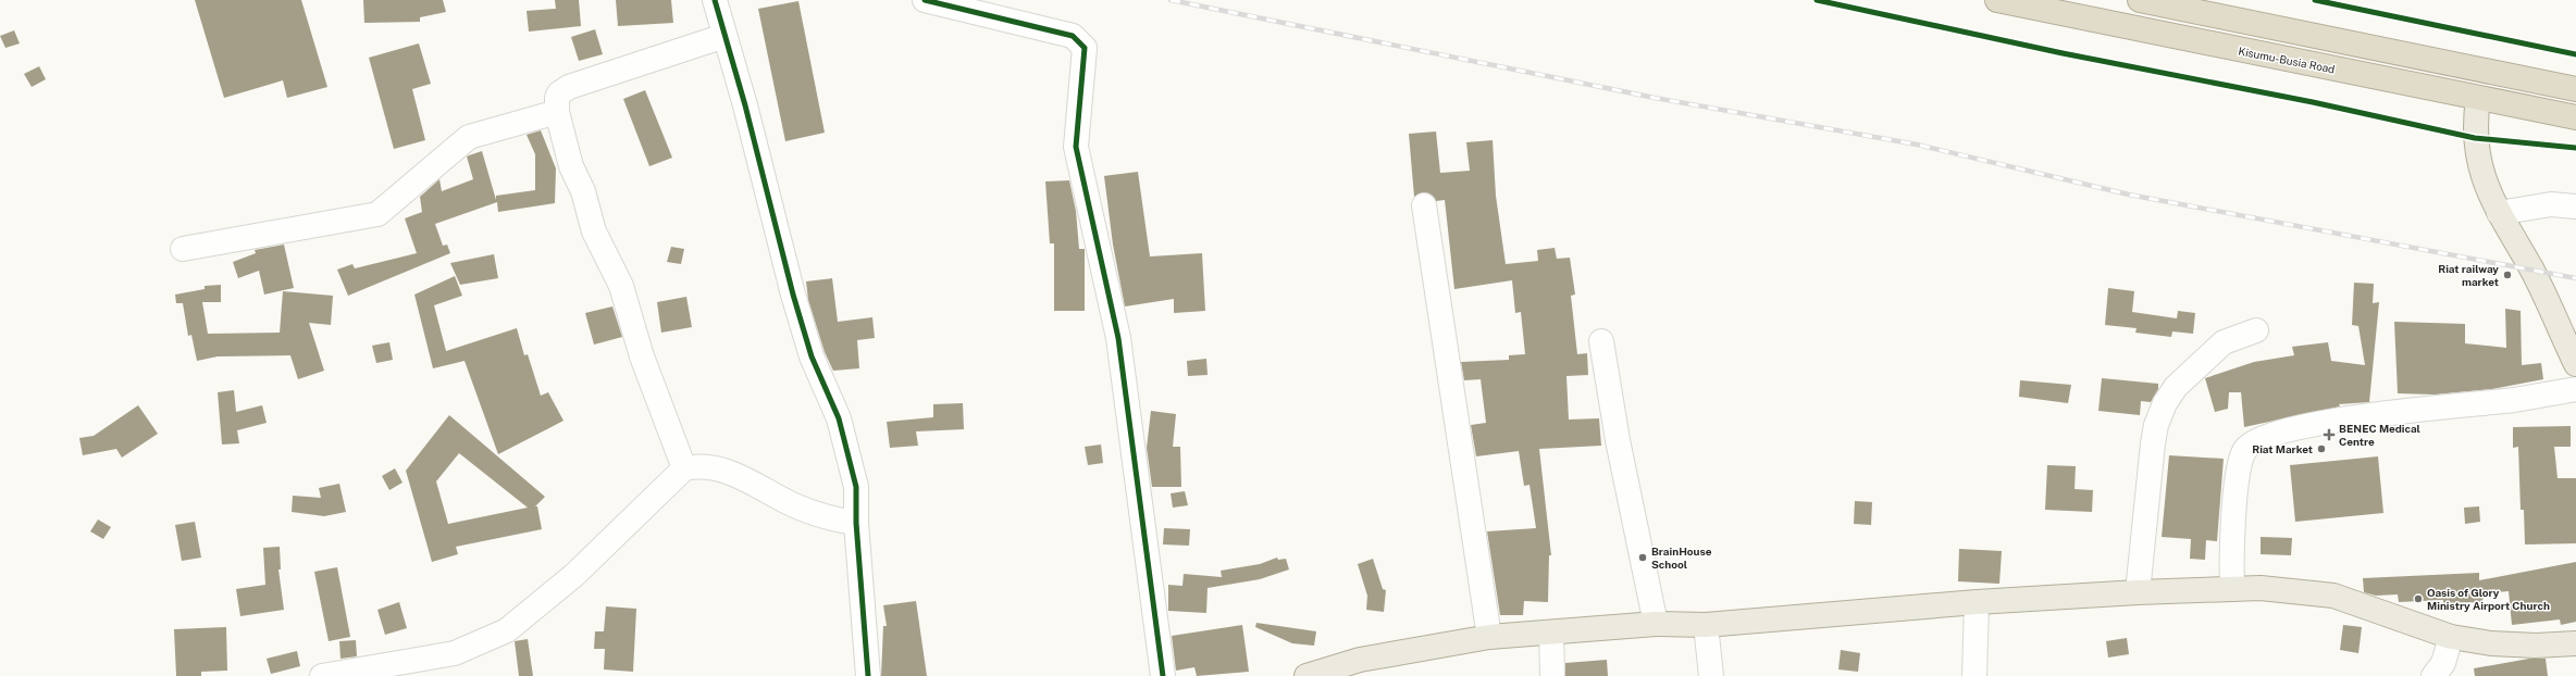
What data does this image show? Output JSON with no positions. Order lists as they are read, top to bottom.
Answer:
{
  "streets": {
    "highway": ["Kisumu-Busia Road"]
  },
  "places": {
    "other": [
      "Riat railway market",
      "Riat Market",
      "BrainHouse School",
      "Oasis of Glory Ministry Airport Church"
    ],
    "health": ["BENEC Medical Centre"]
  }
}
